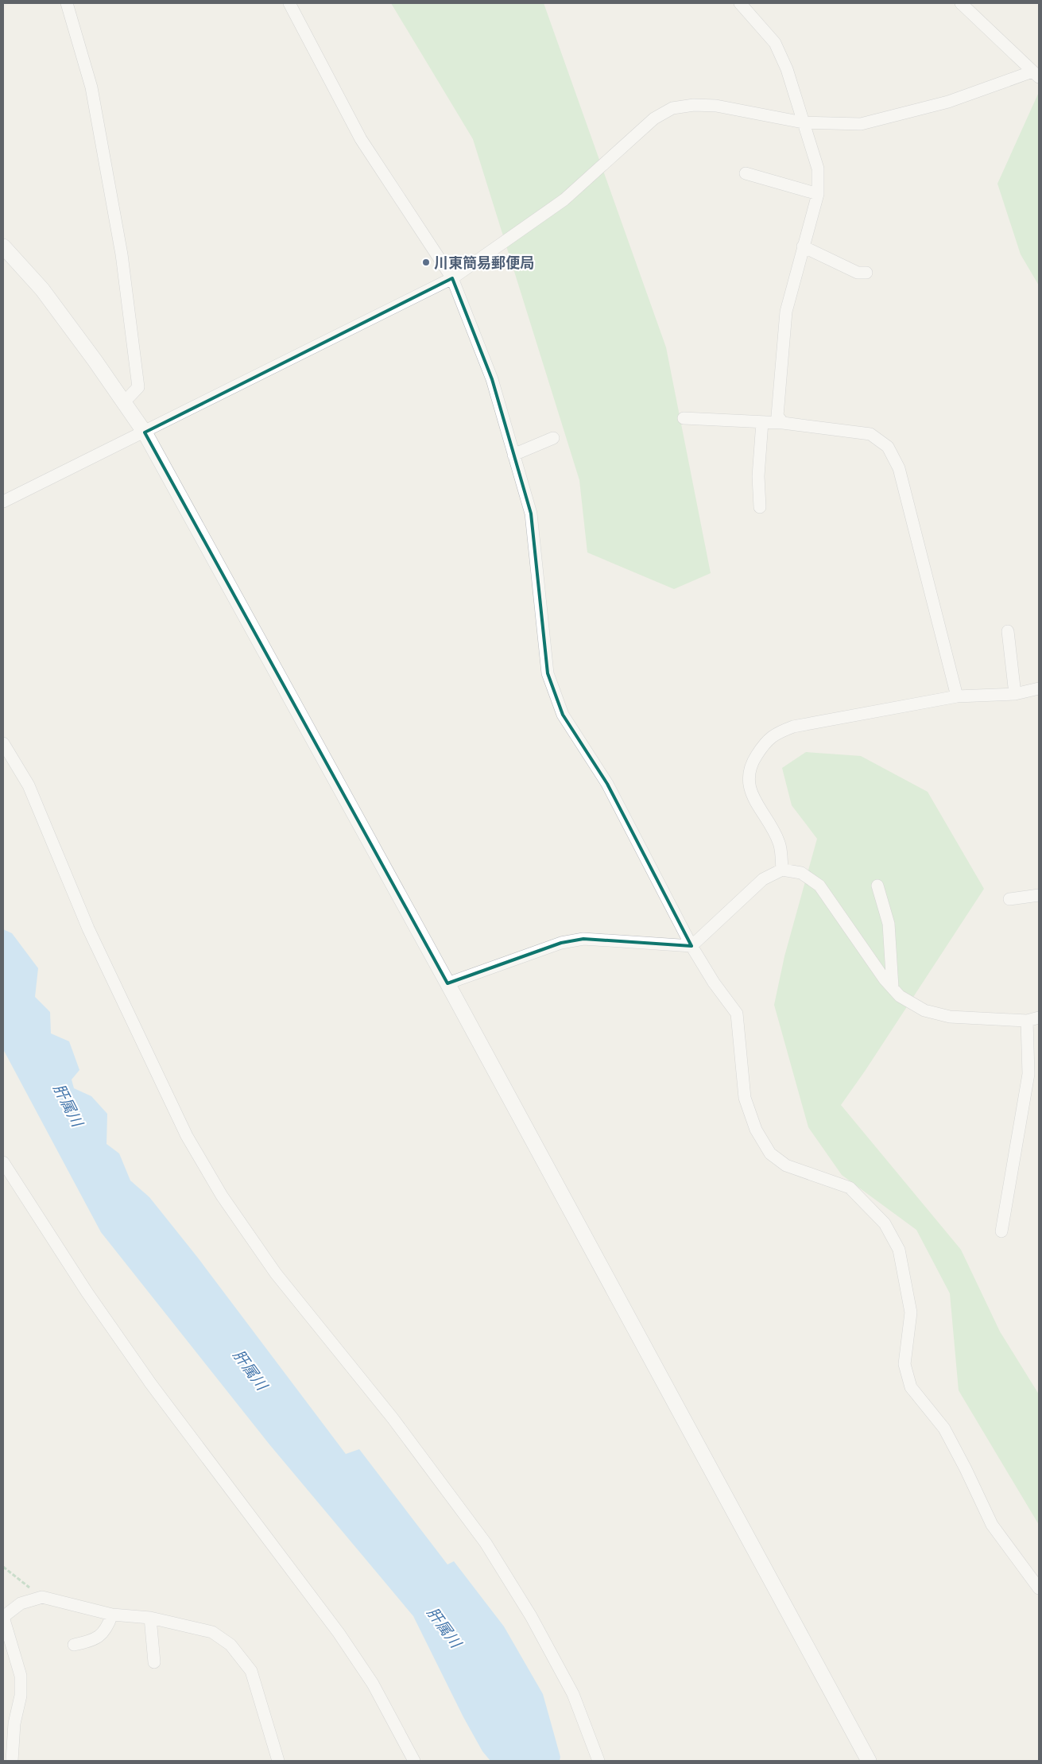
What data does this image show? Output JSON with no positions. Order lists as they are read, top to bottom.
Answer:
{
  "water": ["肝属川"],
  "places": ["川東簡易郵便局"]
}
